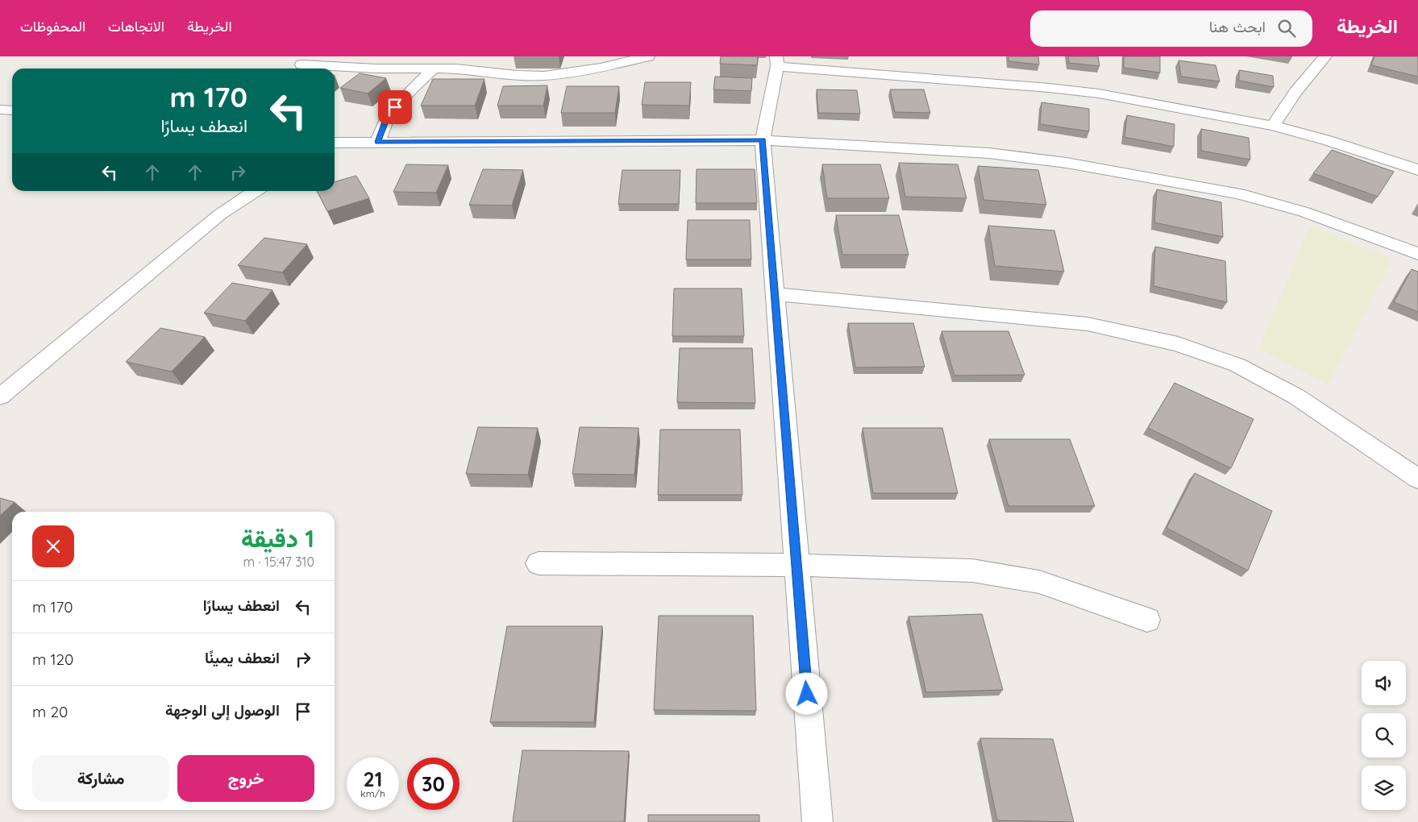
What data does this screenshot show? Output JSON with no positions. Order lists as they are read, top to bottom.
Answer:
{
  "page": {
    "header": "الخريطة",
    "search": "ابحث هنا",
    "nav": ["الخريطة", "الاتجاهات", "المحفوظات"],
    "turn": ["170 m", "انعطف يسارًا"],
    "heading": ["1 دقيقة", "310 m · 15:47"],
    "list": [
      {
        "name": "انعطف يسارًا",
        "value": "170 m"
      },
      {
        "name": "انعطف يمينًا",
        "value": "120 m"
      },
      {
        "name": "الوصول إلى الوجهة",
        "value": "20 m"
      }
    ],
    "buttons": ["خروج", "مشاركة"],
    "speed": "21 km/h",
    "limit": "30"
  }
}
